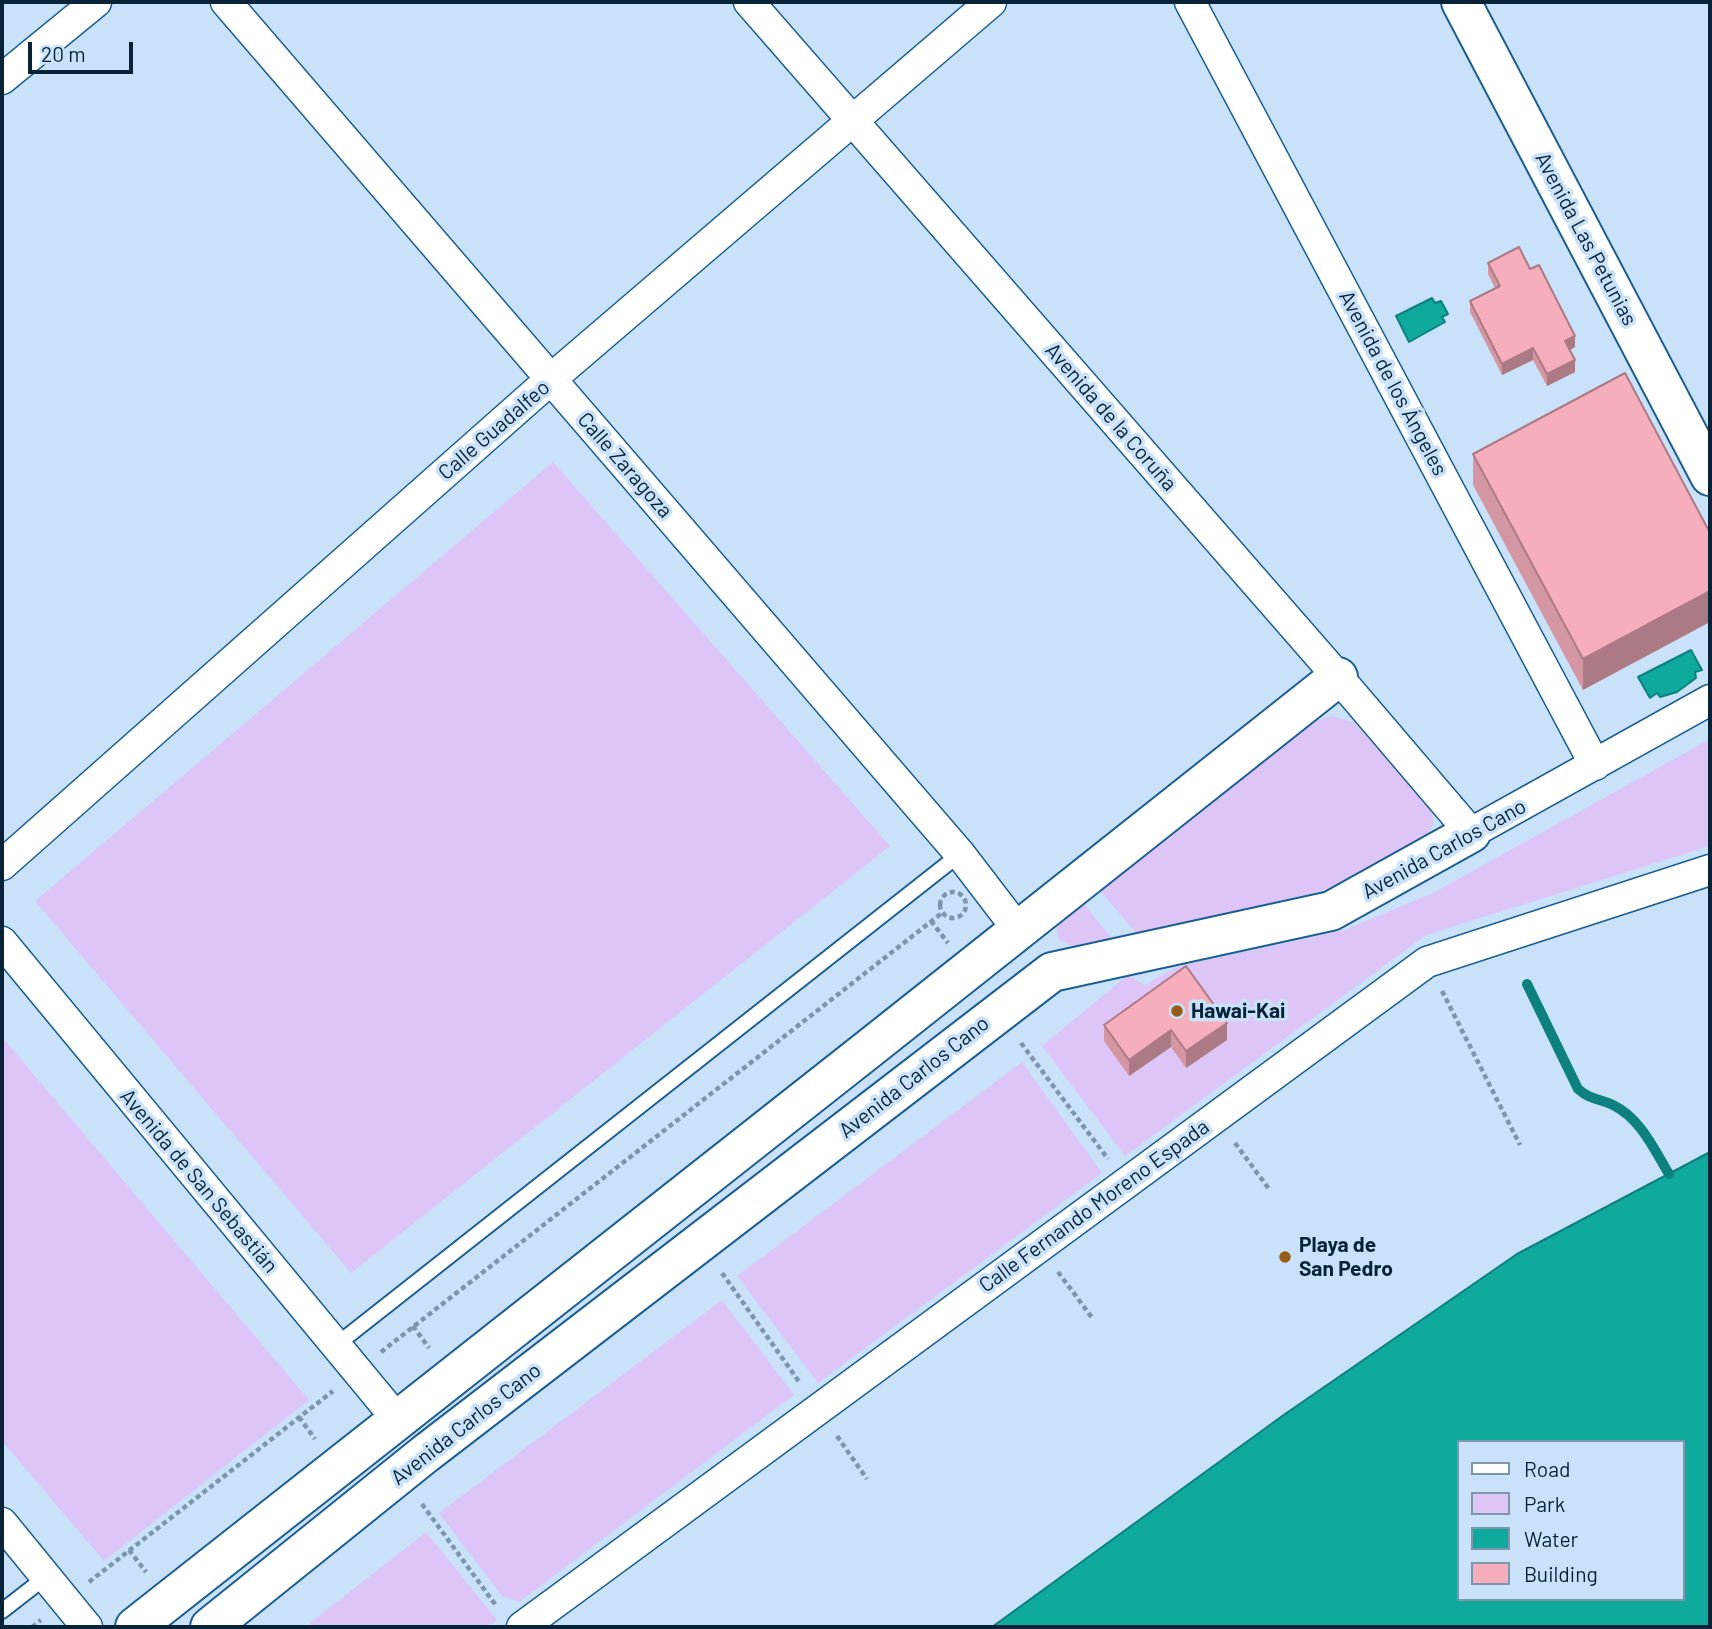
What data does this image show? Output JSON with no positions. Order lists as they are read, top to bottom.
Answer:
{
  "streets": {
    "street": [
      "Avenida Las Petunias",
      "Avenida de los Ángeles",
      "Avenida de la Coruña",
      "Calle Guadalfeo",
      "Calle Zaragoza",
      "Avenida Carlos Cano",
      "Avenida de San Sebastián",
      "Calle Fernando Moreno Espada"
    ]
  },
  "crossings": [
    ["Avenida de los Ángeles", "Avenida Carlos Cano"],
    ["Avenida de la Coruña", "Calle Guadalfeo"],
    ["Avenida de la Coruña", "Avenida Carlos Cano"],
    ["Calle Guadalfeo", "Calle Zaragoza"]
  ],
  "places": ["Hawai-Kai", "Playa de San Pedro"],
  "legend": [
    "Road",
    "Park",
    "Water",
    "Building"
  ],
  "scale_bar": "20 m"
}
